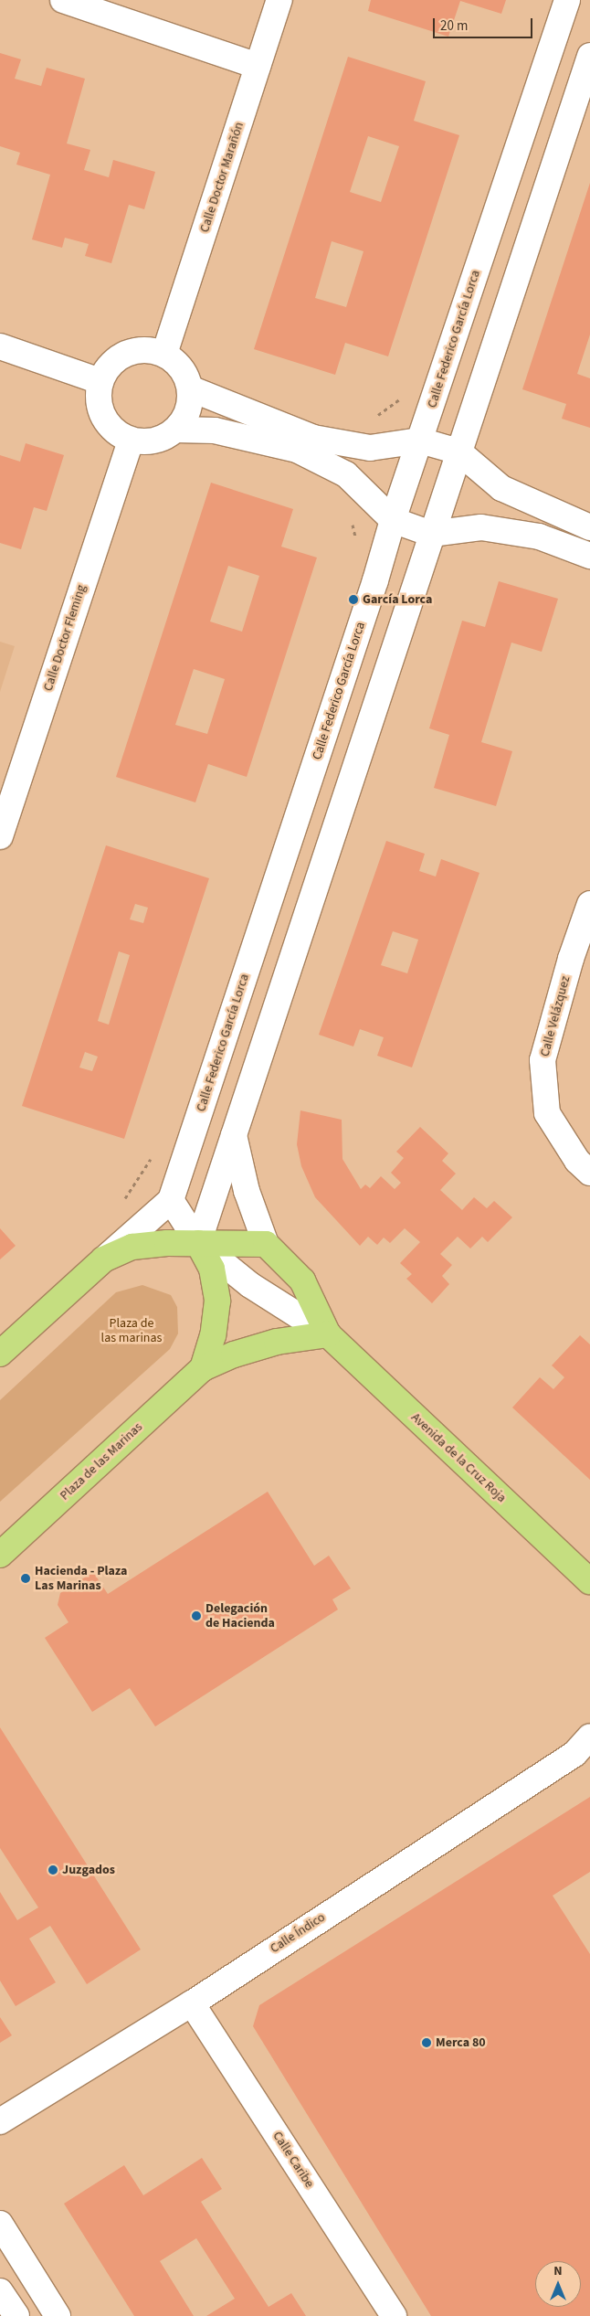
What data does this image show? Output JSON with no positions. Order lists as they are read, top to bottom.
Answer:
{
  "streets": {
    "main road": ["Avenida de la Cruz Roja", "Plaza de las Marinas"],
    "street": [
      "Calle Doctor Marañón",
      "Calle Federico García Lorca",
      "Calle Doctor Fleming",
      "Calle Velázquez",
      "Calle Índico",
      "Calle Caribe"
    ]
  },
  "crossings": [
    ["Calle Doctor Marañón", "Calle Doctor Fleming"],
    ["Avenida de la Cruz Roja", "Plaza de las Marinas"],
    ["Calle Índico", "Calle Caribe"]
  ],
  "parks": ["Plaza de las marinas"],
  "places": [
    "García Lorca",
    "Hacienda - Plaza Las Marinas",
    "Delegación de Hacienda",
    "Juzgados",
    "Merca 80"
  ],
  "scale_bar": "20 m",
  "north": "top"
}
